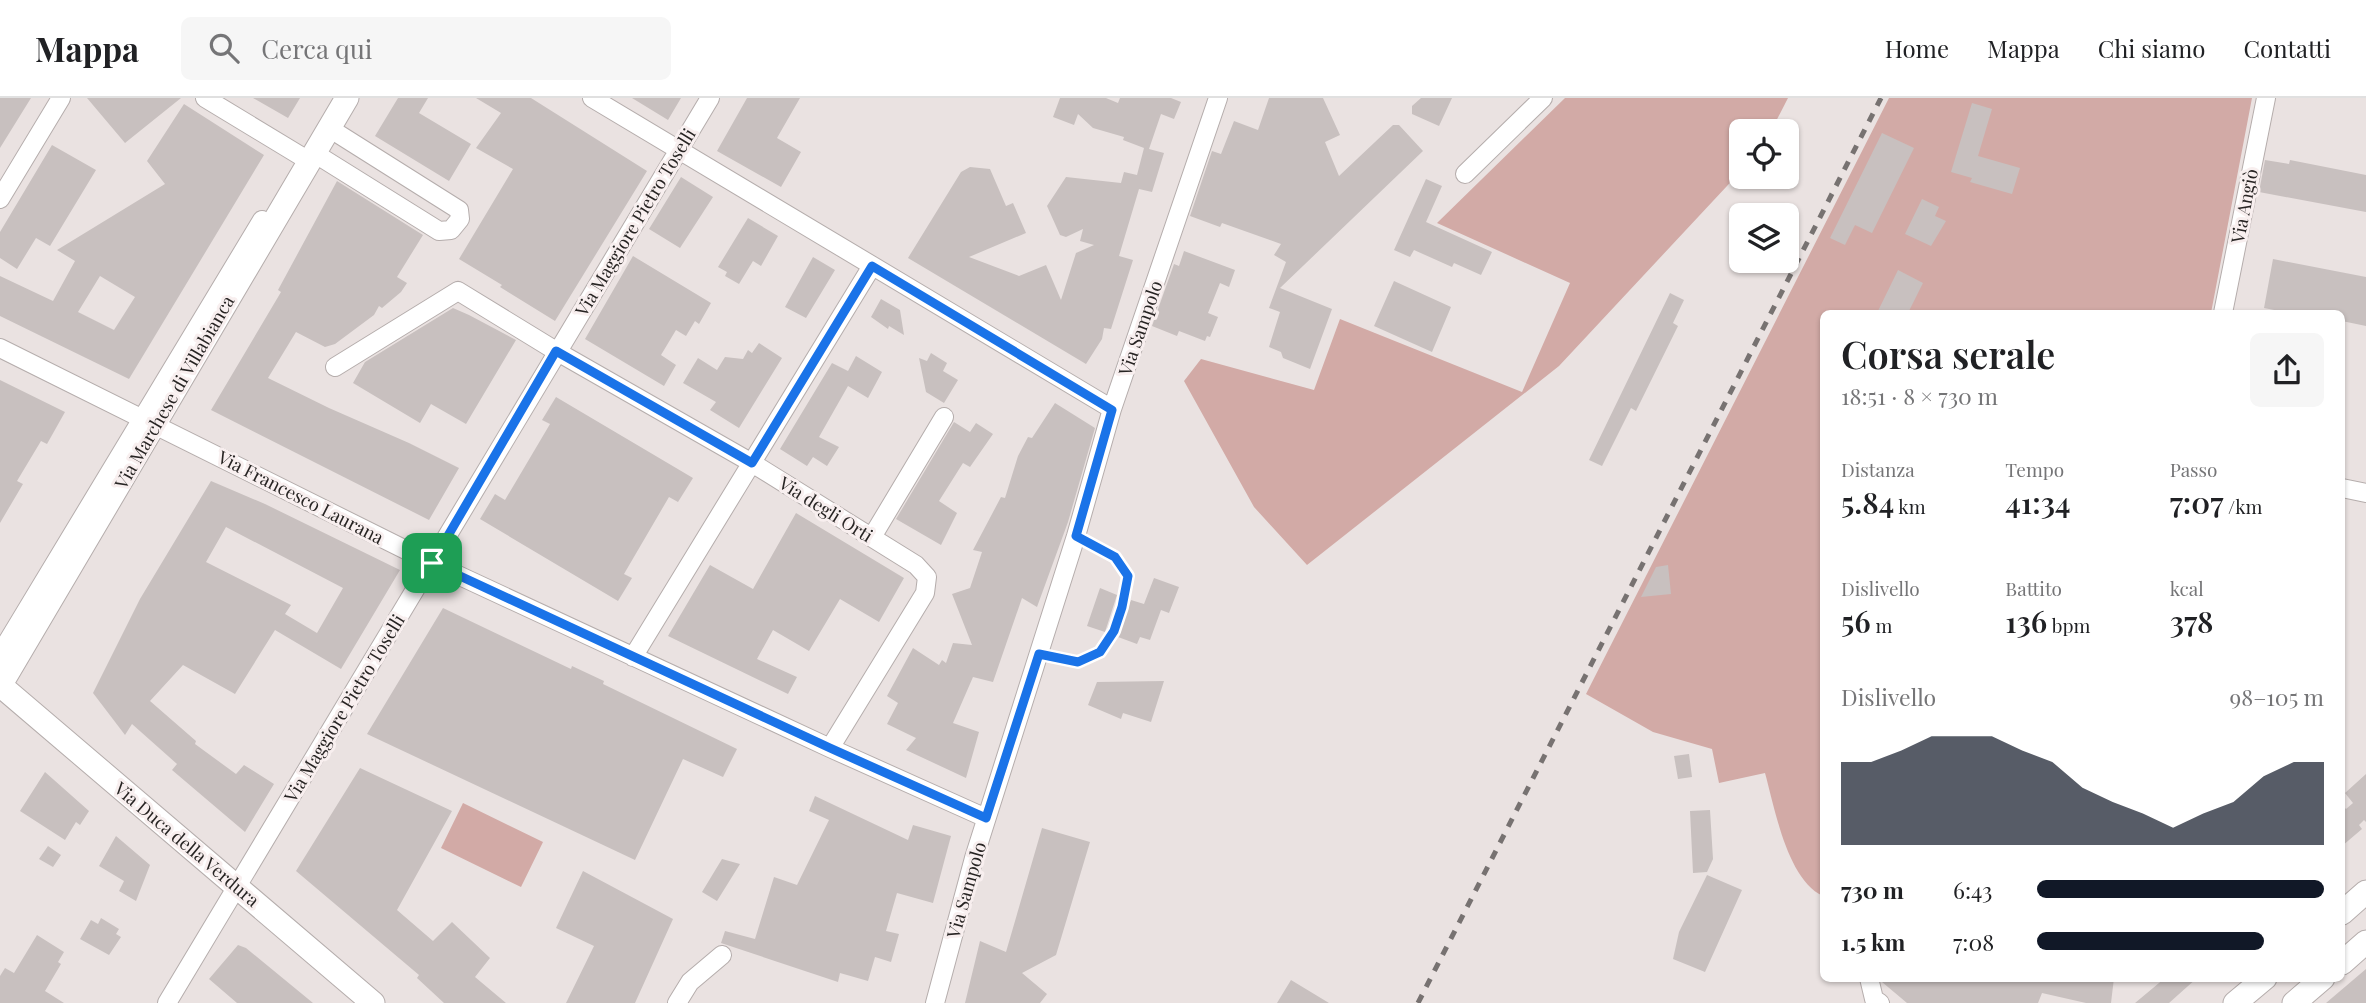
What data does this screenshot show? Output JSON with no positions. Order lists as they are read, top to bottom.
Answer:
{
  "streets": {
    "street": [
      "Via Angiò",
      "Via Maggiore Pietro Toselli",
      "Via Sampolo",
      "Via Marchese di Villabianca",
      "Via Francesco Laurana",
      "Via degli Orti",
      "Via Duca della Verdura"
    ]
  },
  "crossings": [
    ["Via Maggiore Pietro Toselli", "Via Francesco Laurana"],
    ["Via Maggiore Pietro Toselli", "Via degli Orti"],
    ["Via Maggiore Pietro Toselli", "Via Duca della Verdura"],
    ["Via Sampolo", "Via Francesco Laurana"],
    ["Via Marchese di Villabianca", "Via Francesco Laurana"],
    ["Via Marchese di Villabianca", "Via Duca della Verdura"],
    ["Via Francesco Laurana", "Via degli Orti"]
  ],
  "page": {
    "header": "Mappa",
    "search": "Cerca qui",
    "nav": [
      "Home",
      "Mappa",
      "Chi siamo",
      "Contatti"
    ],
    "heading": ["Corsa serale", "18:51 · 8 × 730 m"],
    "stats": [
      ["Distanza", "5.84 km"],
      ["Tempo", "41:34"],
      ["Passo", "7:07 /km"],
      ["Dislivello", "56 m"],
      ["Battito", "136 bpm"],
      ["kcal", "378"]
    ],
    "chart": ["Dislivello", "98–105 m"],
    "list": [
      {
        "name": "730 m",
        "note": "6:43"
      },
      {
        "name": "1.5 km",
        "note": "7:08"
      }
    ]
  }
}
